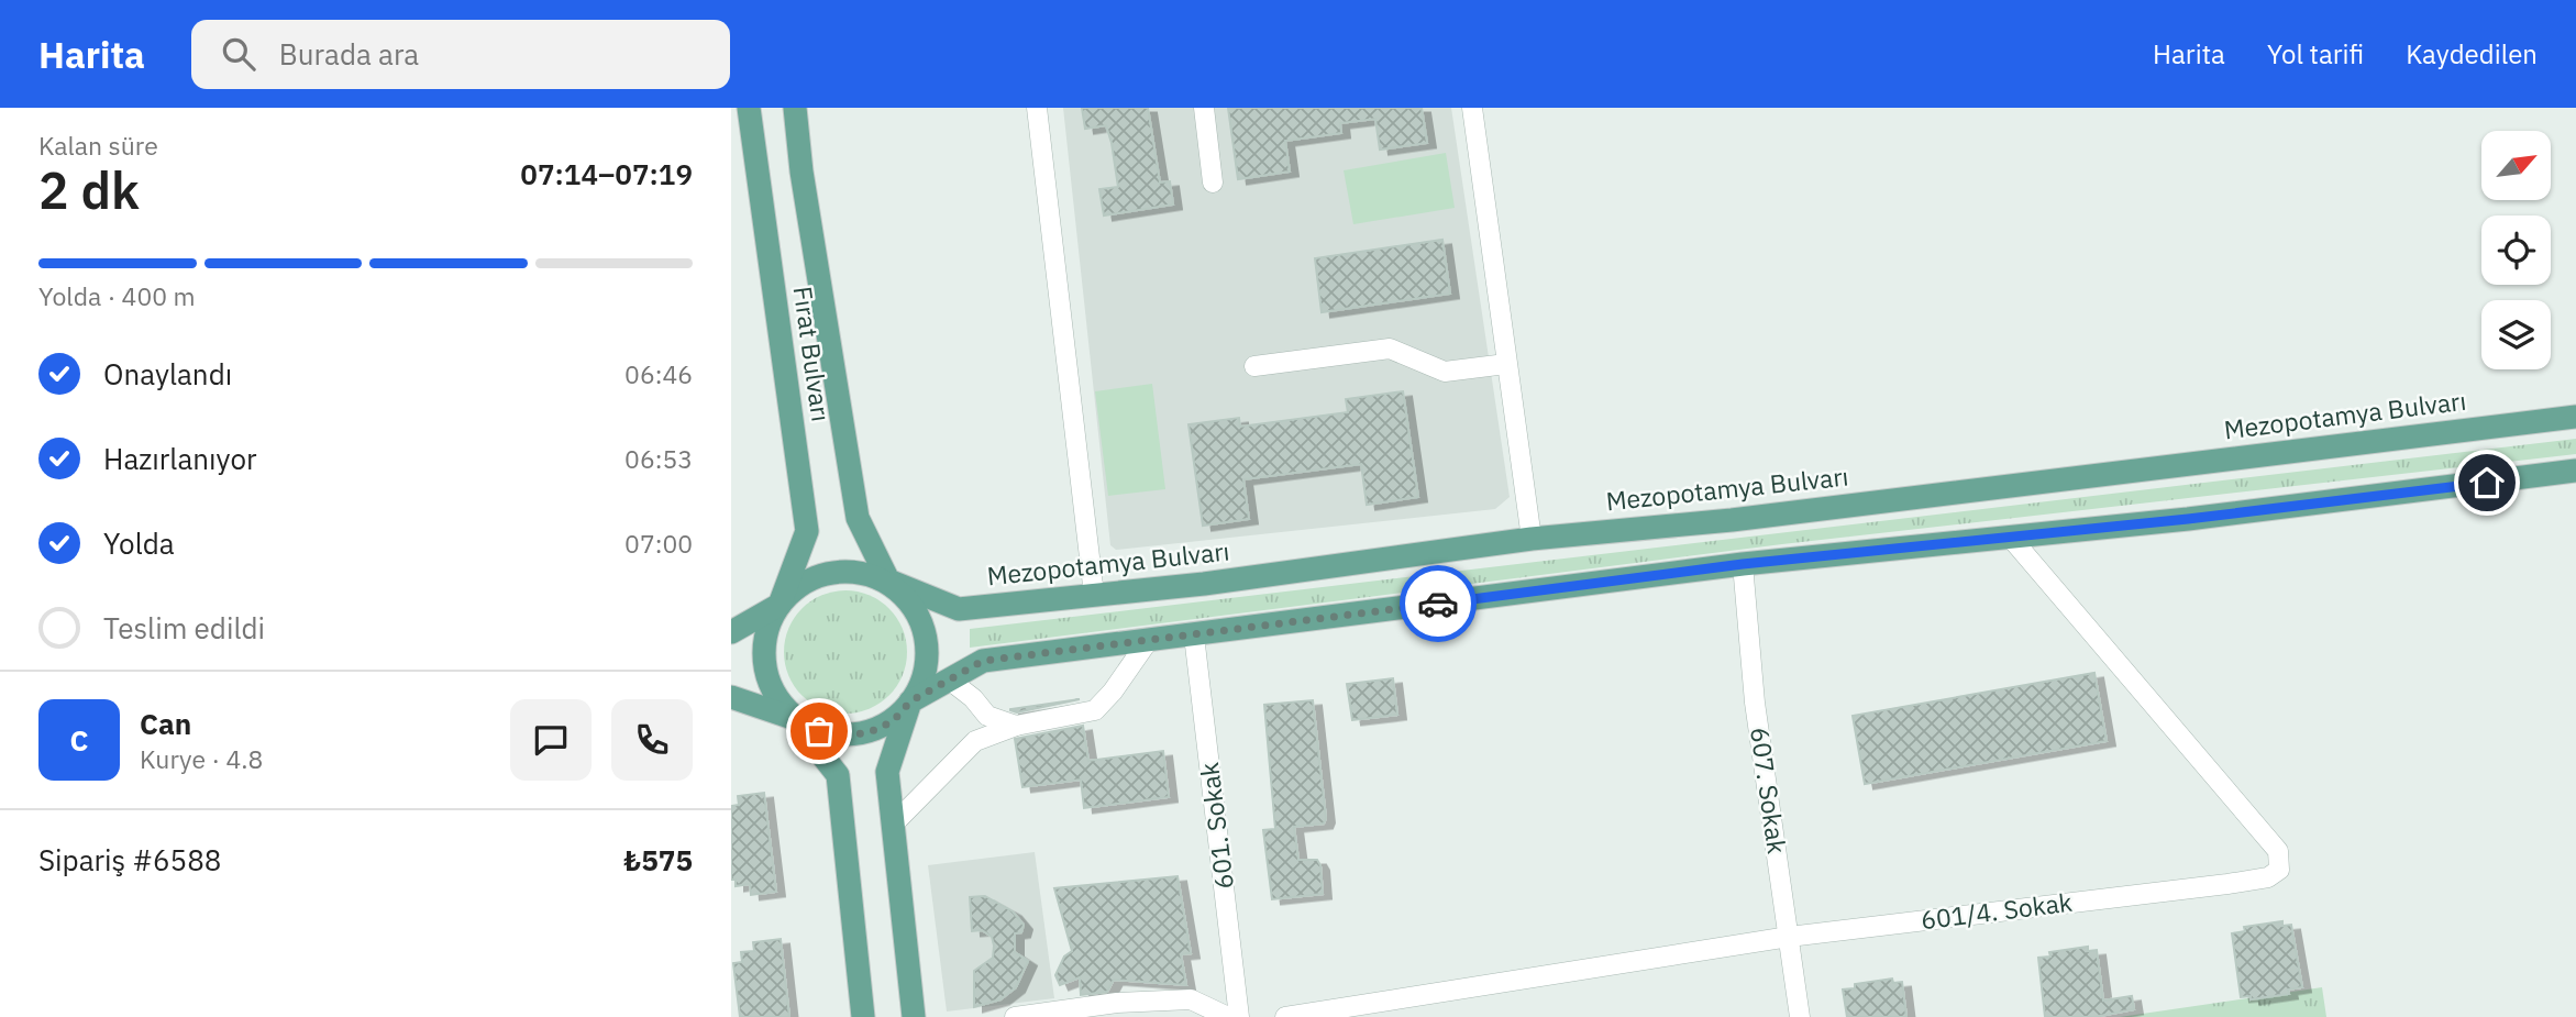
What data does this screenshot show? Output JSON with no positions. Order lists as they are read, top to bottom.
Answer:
{
  "streets": {
    "main road": ["Fırat Bulvarı", "Mezopotamya Bulvarı"],
    "street": ["607. Sokak", "601. Sokak", "601/4. Sokak"]
  },
  "crossings": [
    ["Fırat Bulvarı", "Mezopotamya Bulvarı"],
    ["607. Sokak", "601/4. Sokak"]
  ],
  "north": "top right",
  "page": {
    "header": "Harita",
    "search": "Burada ara",
    "nav": ["Harita", "Yol tarifi", "Kaydedilen"],
    "heading": ["2 dk", "Kalan süre", "07:14–07:19"],
    "panel": [
      "Can",
      "Kurye · 4.8",
      "Sipariş #6588",
      "₺575"
    ],
    "bar": "Yolda · 400 m",
    "list": [
      ["Onaylandı", "06:46"],
      ["Hazırlanıyor", "06:53"],
      ["Yolda", "07:00"],
      "Teslim edildi"
    ],
    "round": "C"
  }
}
